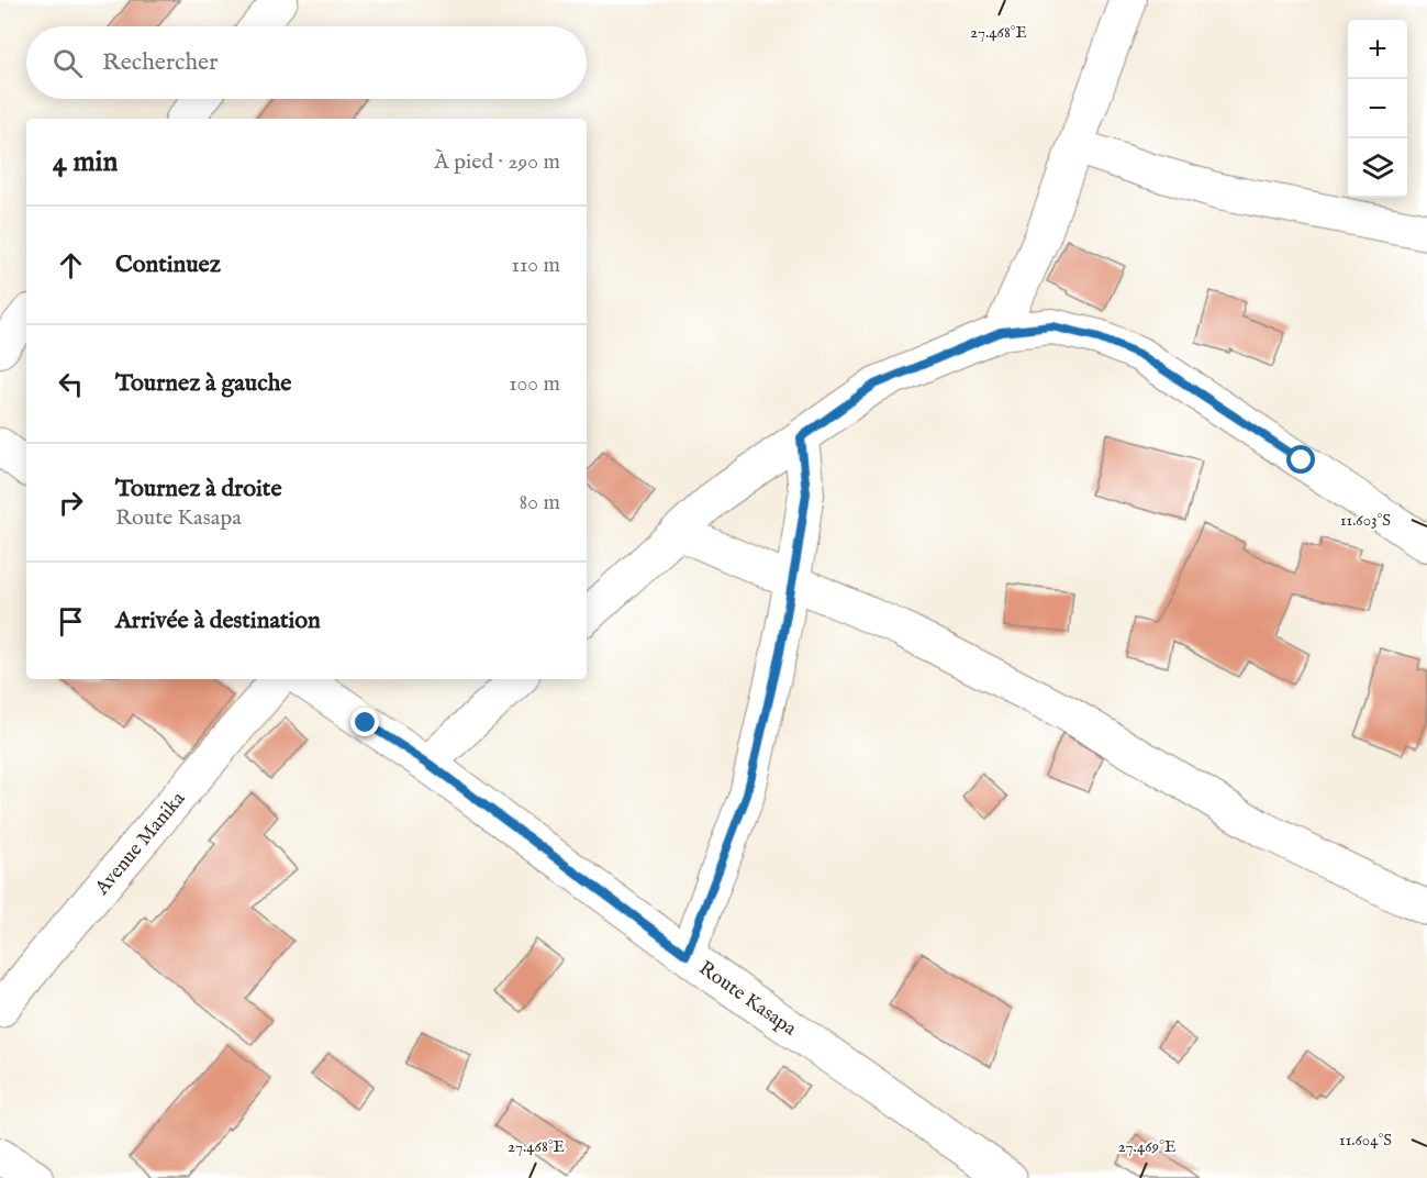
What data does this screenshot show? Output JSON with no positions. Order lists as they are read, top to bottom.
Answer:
{
  "streets": {
    "main road": ["Route Kasapa"],
    "street": ["Avenue Manika"]
  },
  "page": {
    "map_buttons": ["+", "−"],
    "search": "Rechercher",
    "heading": ["4 min", "À pied · 290 m"],
    "list": [
      ["Continuez", "110 m"],
      ["Tournez à gauche", "100 m"],
      ["Tournez à droite", "Route Kasapa", "80 m"],
      "Arrivée à destination"
    ]
  },
  "coordinates": [
    "27.468°E",
    "11.603°S",
    "11.604°S",
    "27.469°E"
  ]
}
